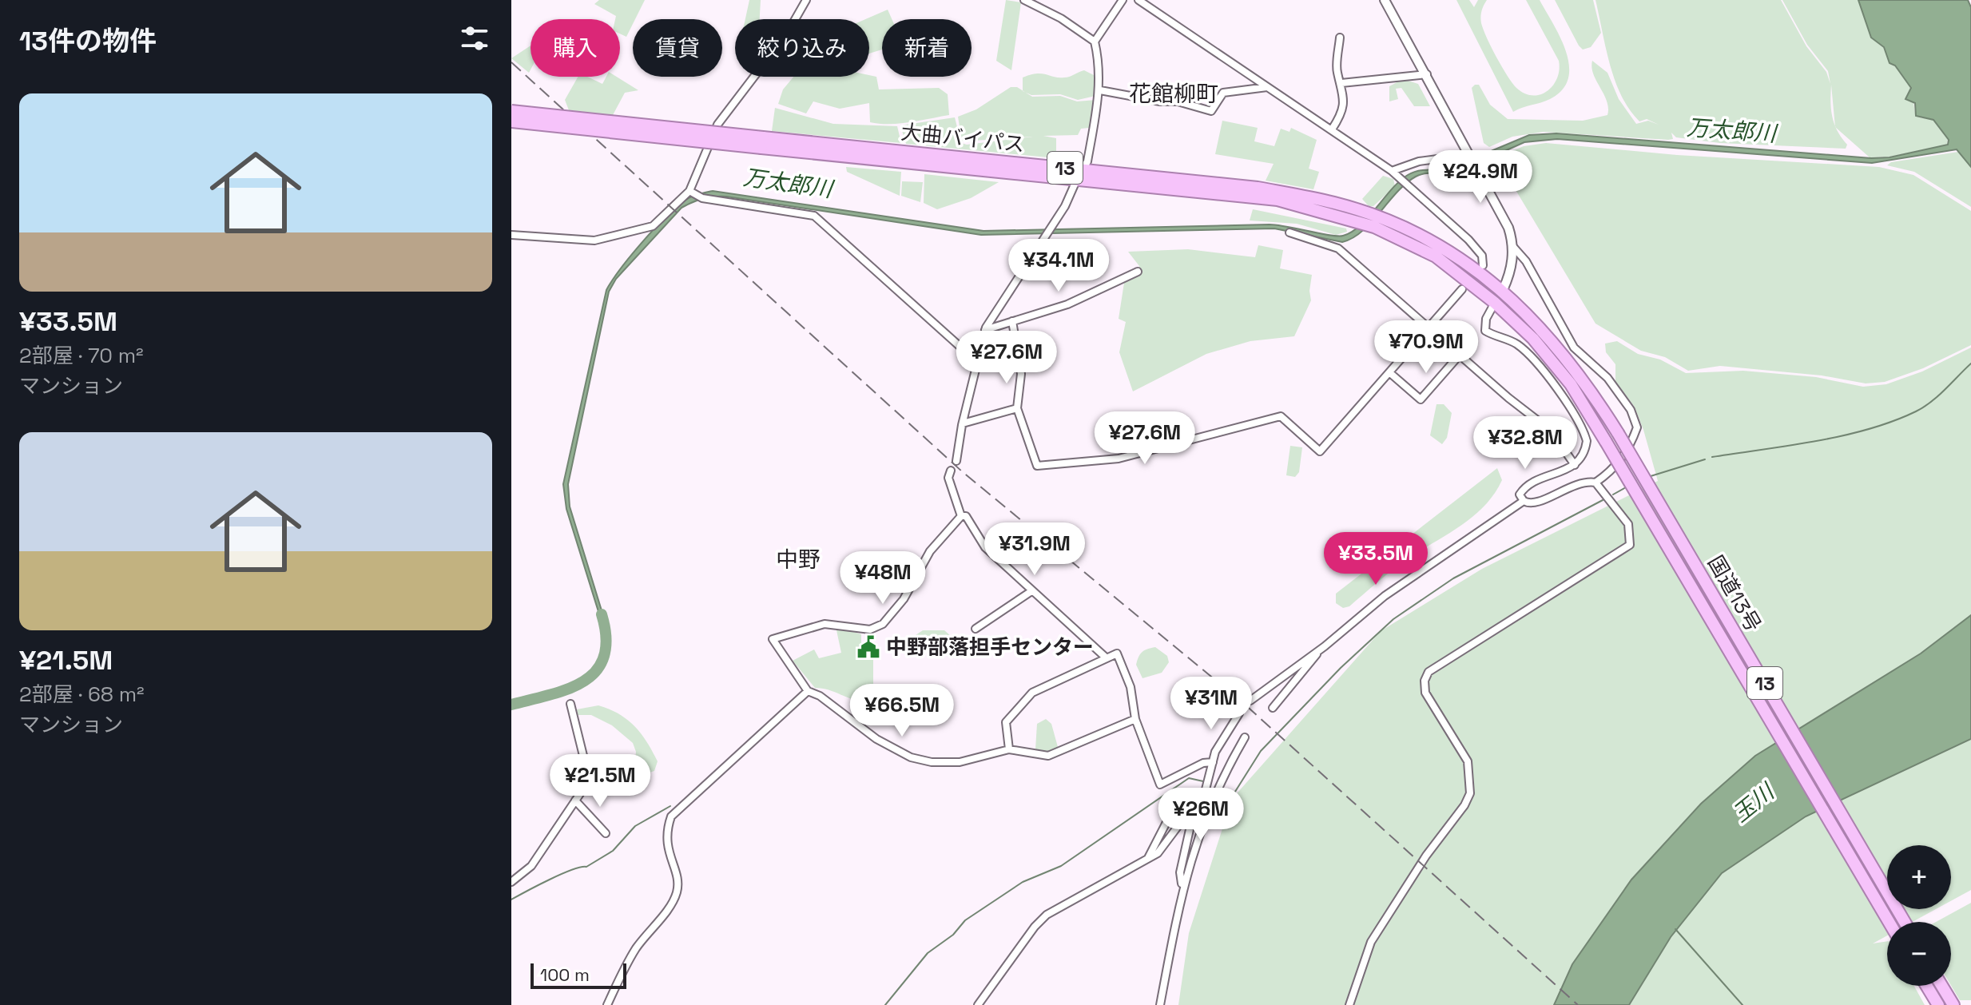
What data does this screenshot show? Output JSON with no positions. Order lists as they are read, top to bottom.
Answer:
{
  "streets": {
    "highway": ["大曲バイパス", "13", "国道13号"]
  },
  "crossings": [
    ["大曲バイパス", "国道13号"]
  ],
  "districts": ["花館柳町", "中野"],
  "water": ["万太郎川", "玉川"],
  "places": {
    "public building": ["中野部落担手センター"]
  },
  "scale_bar": "100 m",
  "page": {
    "heading": "13件の物件",
    "chip": [
      "購入",
      "賃貸",
      "絞り込み",
      "新着"
    ],
    "list": [
      {
        "name": "¥33.5M",
        "note": "2部屋 · 70 m² · マンション"
      },
      {
        "name": "¥21.5M",
        "note": "2部屋 · 68 m² · マンション"
      }
    ],
    "price": [
      "¥24.9M",
      "¥34.1M",
      "¥70.9M",
      "¥27.6M",
      "¥27.6M",
      "¥32.8M",
      "¥31.9M",
      "¥33.5M",
      "¥48M",
      "¥31M",
      "¥66.5M",
      "¥21.5M",
      "¥26M"
    ],
    "map_buttons": ["+", "−"],
    "scale": "100 m"
  }
}
